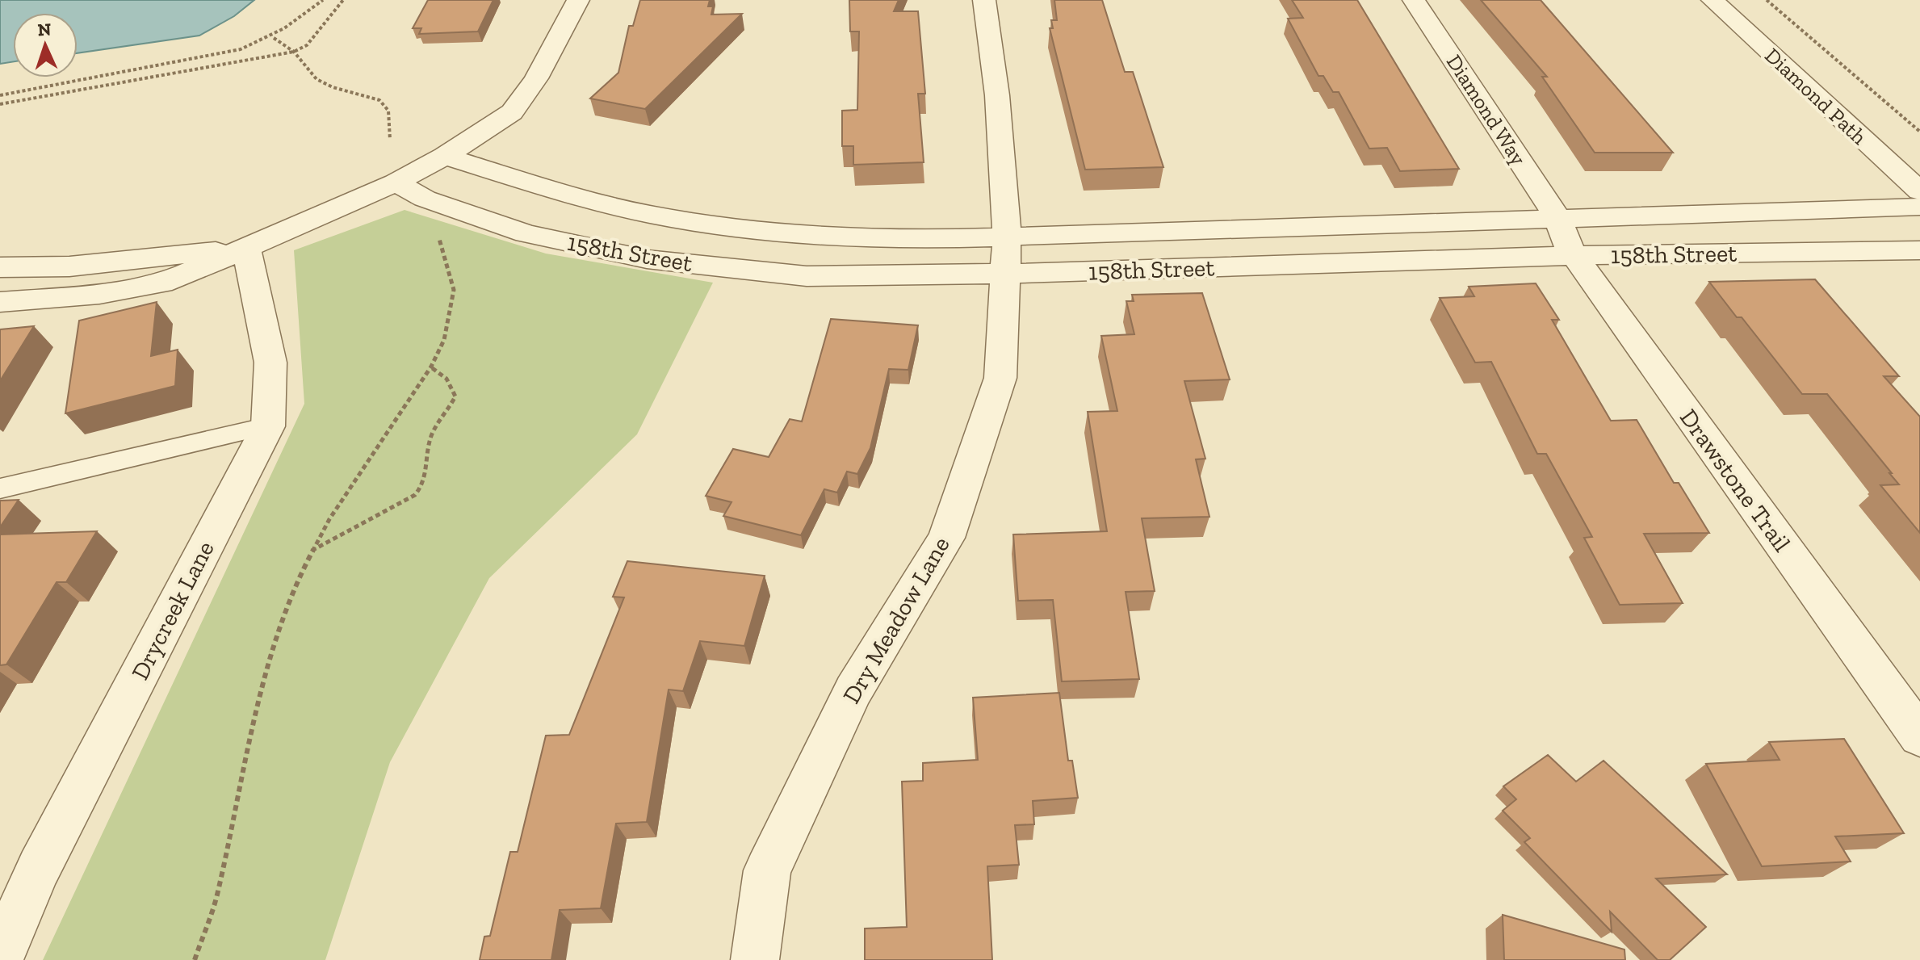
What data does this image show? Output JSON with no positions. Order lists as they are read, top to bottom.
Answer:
{
  "streets": {
    "street": [
      "Diamond Path",
      "Diamond Way",
      "158th Street",
      "Drawstone Trail",
      "Drycreek Lane",
      "Dry Meadow Lane"
    ]
  },
  "crossings": [
    ["Diamond Way", "158th Street"],
    ["Diamond Way", "Drawstone Trail"],
    ["158th Street", "Drawstone Trail"],
    ["158th Street", "Dry Meadow Lane"]
  ],
  "north": "top"
}
